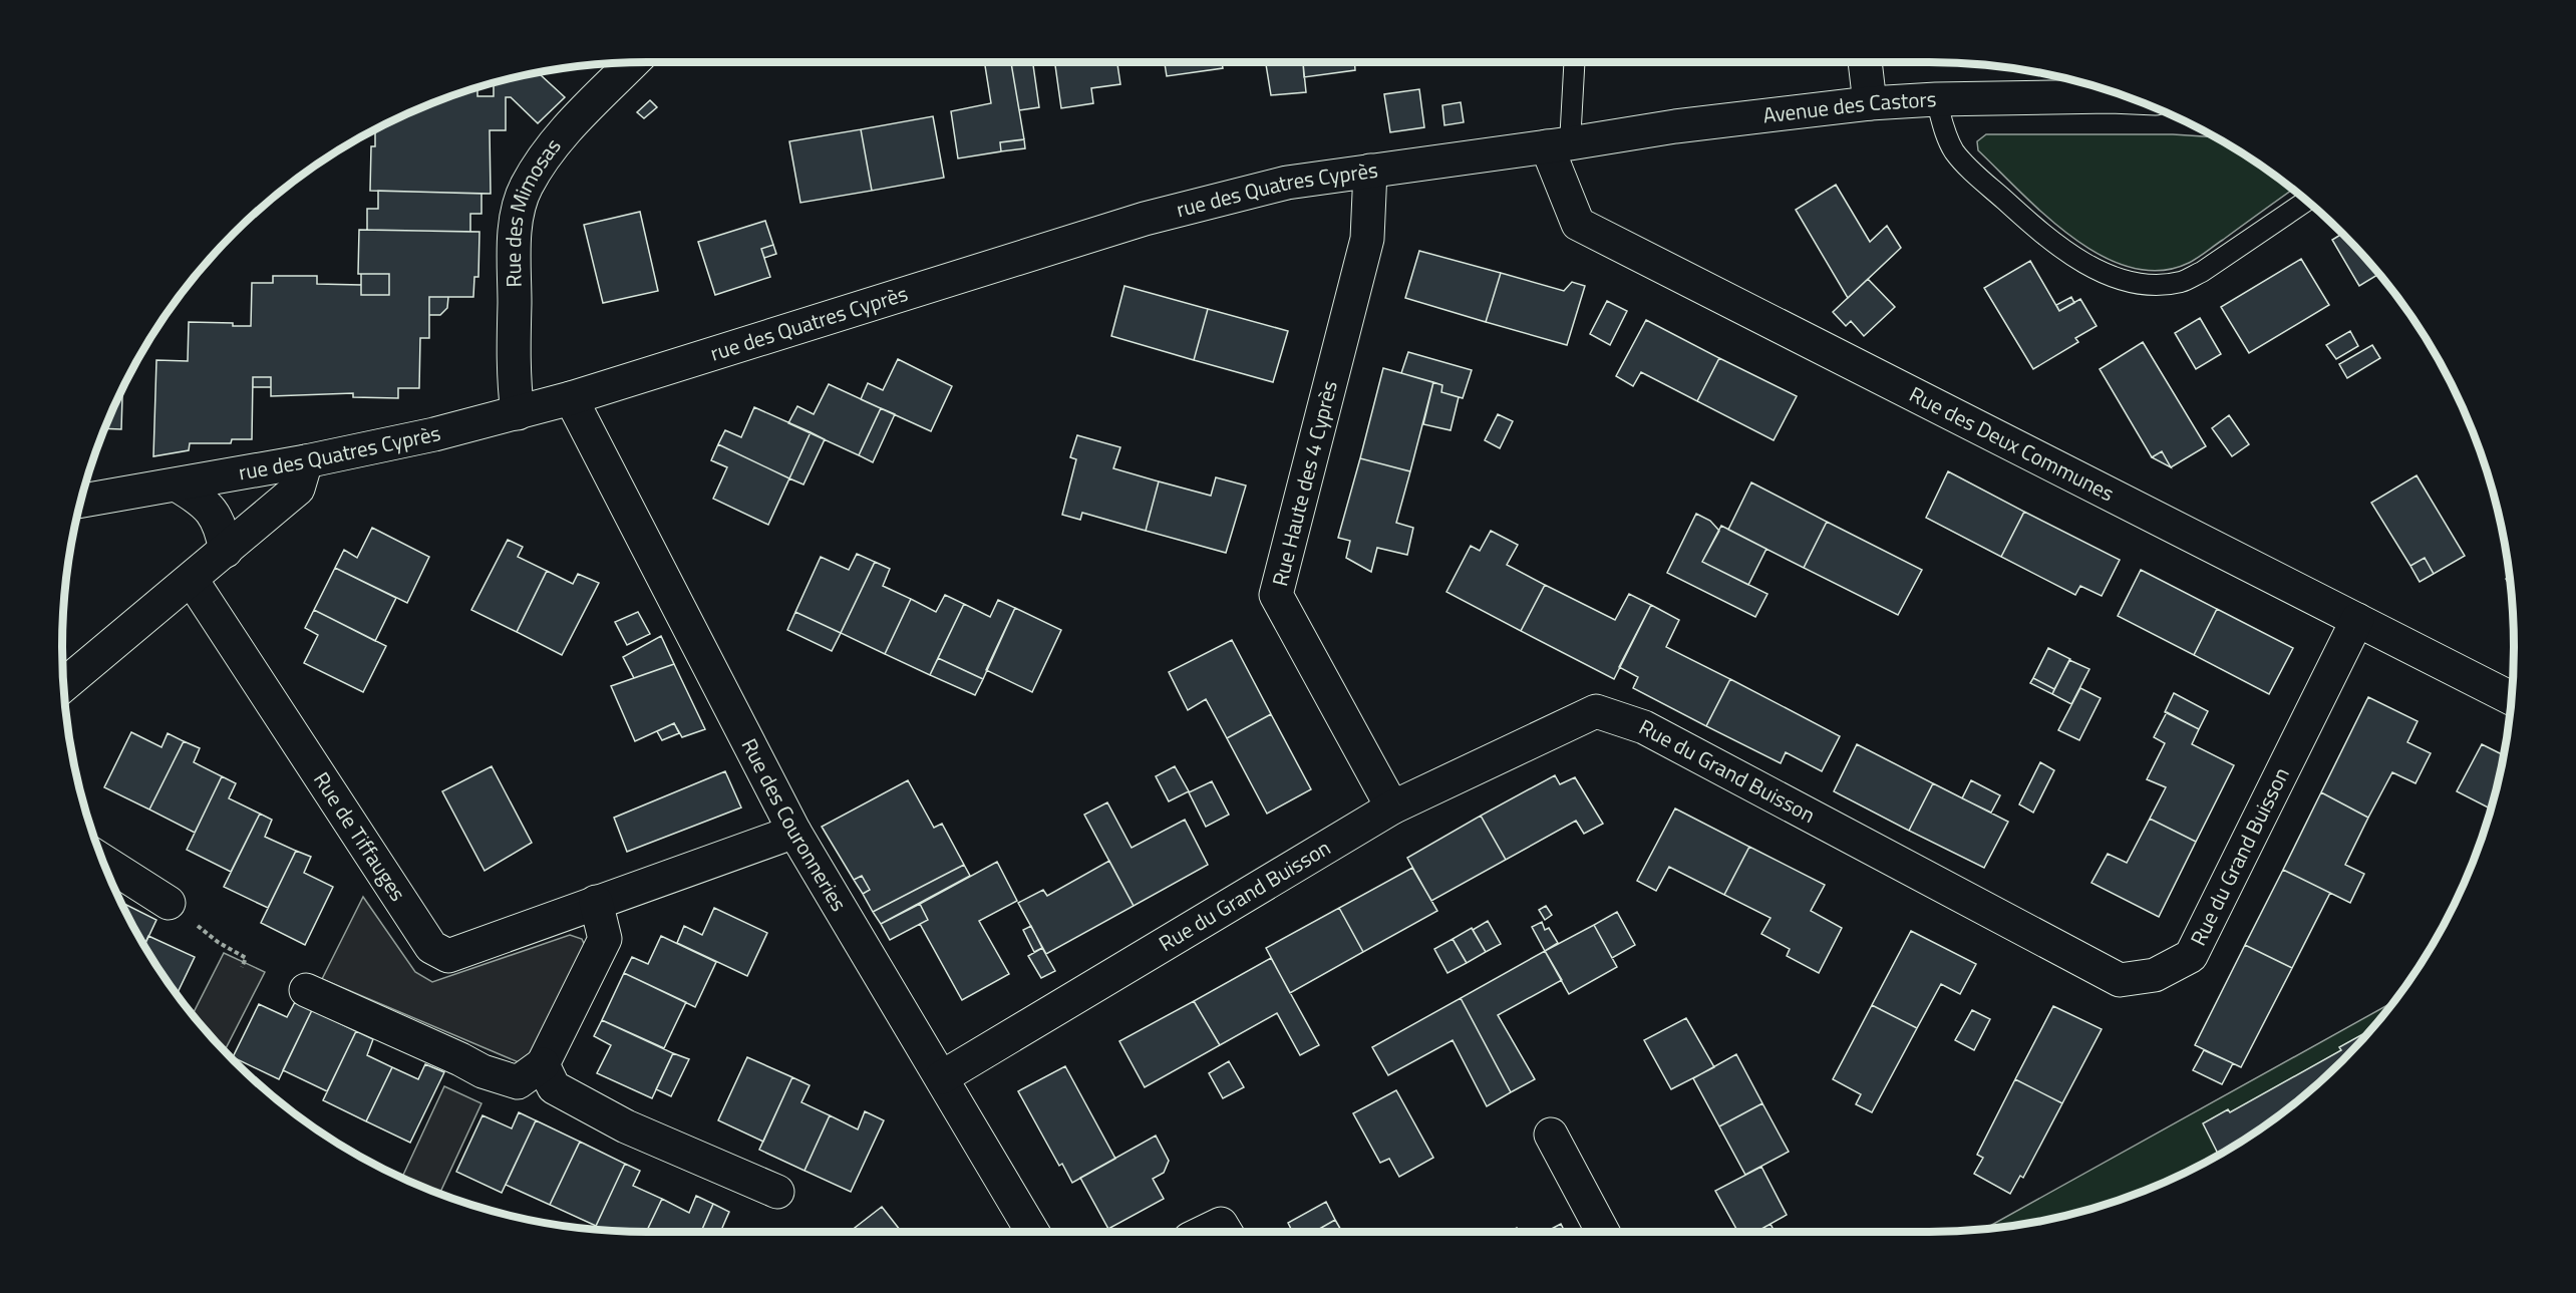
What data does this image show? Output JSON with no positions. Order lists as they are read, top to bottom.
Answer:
{
  "streets": {
    "street": [
      "Avenue des Castors",
      "rue des Quatres Cyprès",
      "Rue des Mimosas",
      "Rue des Deux Communes",
      "Rue Haute des 4 Cyprès",
      "Rue du Grand Buisson",
      "Rue des Couronneries",
      "Rue de Tiffauges"
    ]
  },
  "crossings": [
    ["Avenue des Castors", "rue des Quatres Cyprès"],
    ["Avenue des Castors", "Rue des Deux Communes"],
    ["rue des Quatres Cyprès", "Rue des Mimosas"],
    ["rue des Quatres Cyprès", "Rue des Deux Communes"],
    ["rue des Quatres Cyprès", "Rue Haute des 4 Cyprès"],
    ["rue des Quatres Cyprès", "Rue des Couronneries"],
    ["Rue des Deux Communes", "Rue du Grand Buisson"],
    ["Rue Haute des 4 Cyprès", "Rue du Grand Buisson"],
    ["Rue du Grand Buisson", "Rue des Couronneries"],
    ["Rue des Couronneries", "Rue de Tiffauges"]
  ]
}
